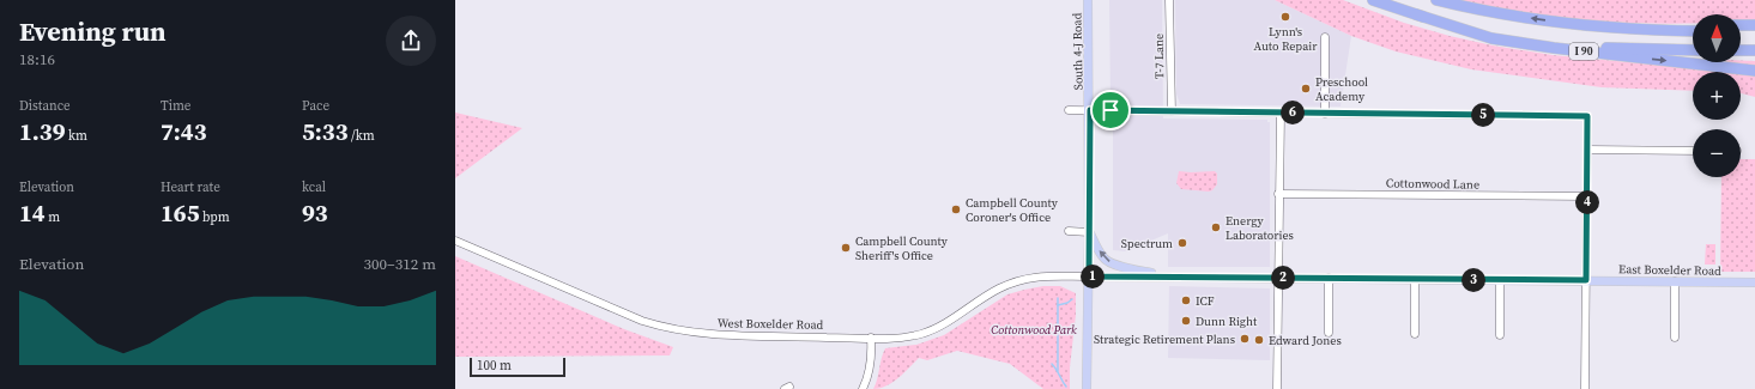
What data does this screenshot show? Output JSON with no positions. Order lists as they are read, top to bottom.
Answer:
{
  "streets": {
    "highway": ["I 90"],
    "main road": ["South 4-J Road", "East Boxelder Road"],
    "street": ["T-7 Lane", "Cottonwood Lane", "West Boxelder Road"]
  },
  "crossings": [
    ["South 4-J Road", "West Boxelder Road"]
  ],
  "parks": ["Cottonwood Park"],
  "places": [
    "Lynn's Auto Repair",
    "Preschool Academy",
    "Campbell County Coroner's Office",
    "Energy Laboratories",
    "Spectrum",
    "Campbell County Sheriff's Office",
    "ICF",
    "Dunn Right",
    "Strategic Retirement Plans",
    "Edward Jones"
  ],
  "scale_bar": "100 m",
  "north": "top",
  "page": {
    "heading": ["Evening run", "18:16"],
    "map_buttons": ["+", "−"],
    "stats": [
      ["Distance", "1.39 km"],
      ["Time", "7:43"],
      ["Pace", "5:33 /km"],
      ["Elevation", "14 m"],
      ["Heart rate", "165 bpm"],
      ["kcal", "93"]
    ],
    "pins": [
      "6",
      "5",
      "4",
      "1",
      "2",
      "3"
    ],
    "chart": ["Elevation", "300–312 m"],
    "scale": "100 m"
  }
}
